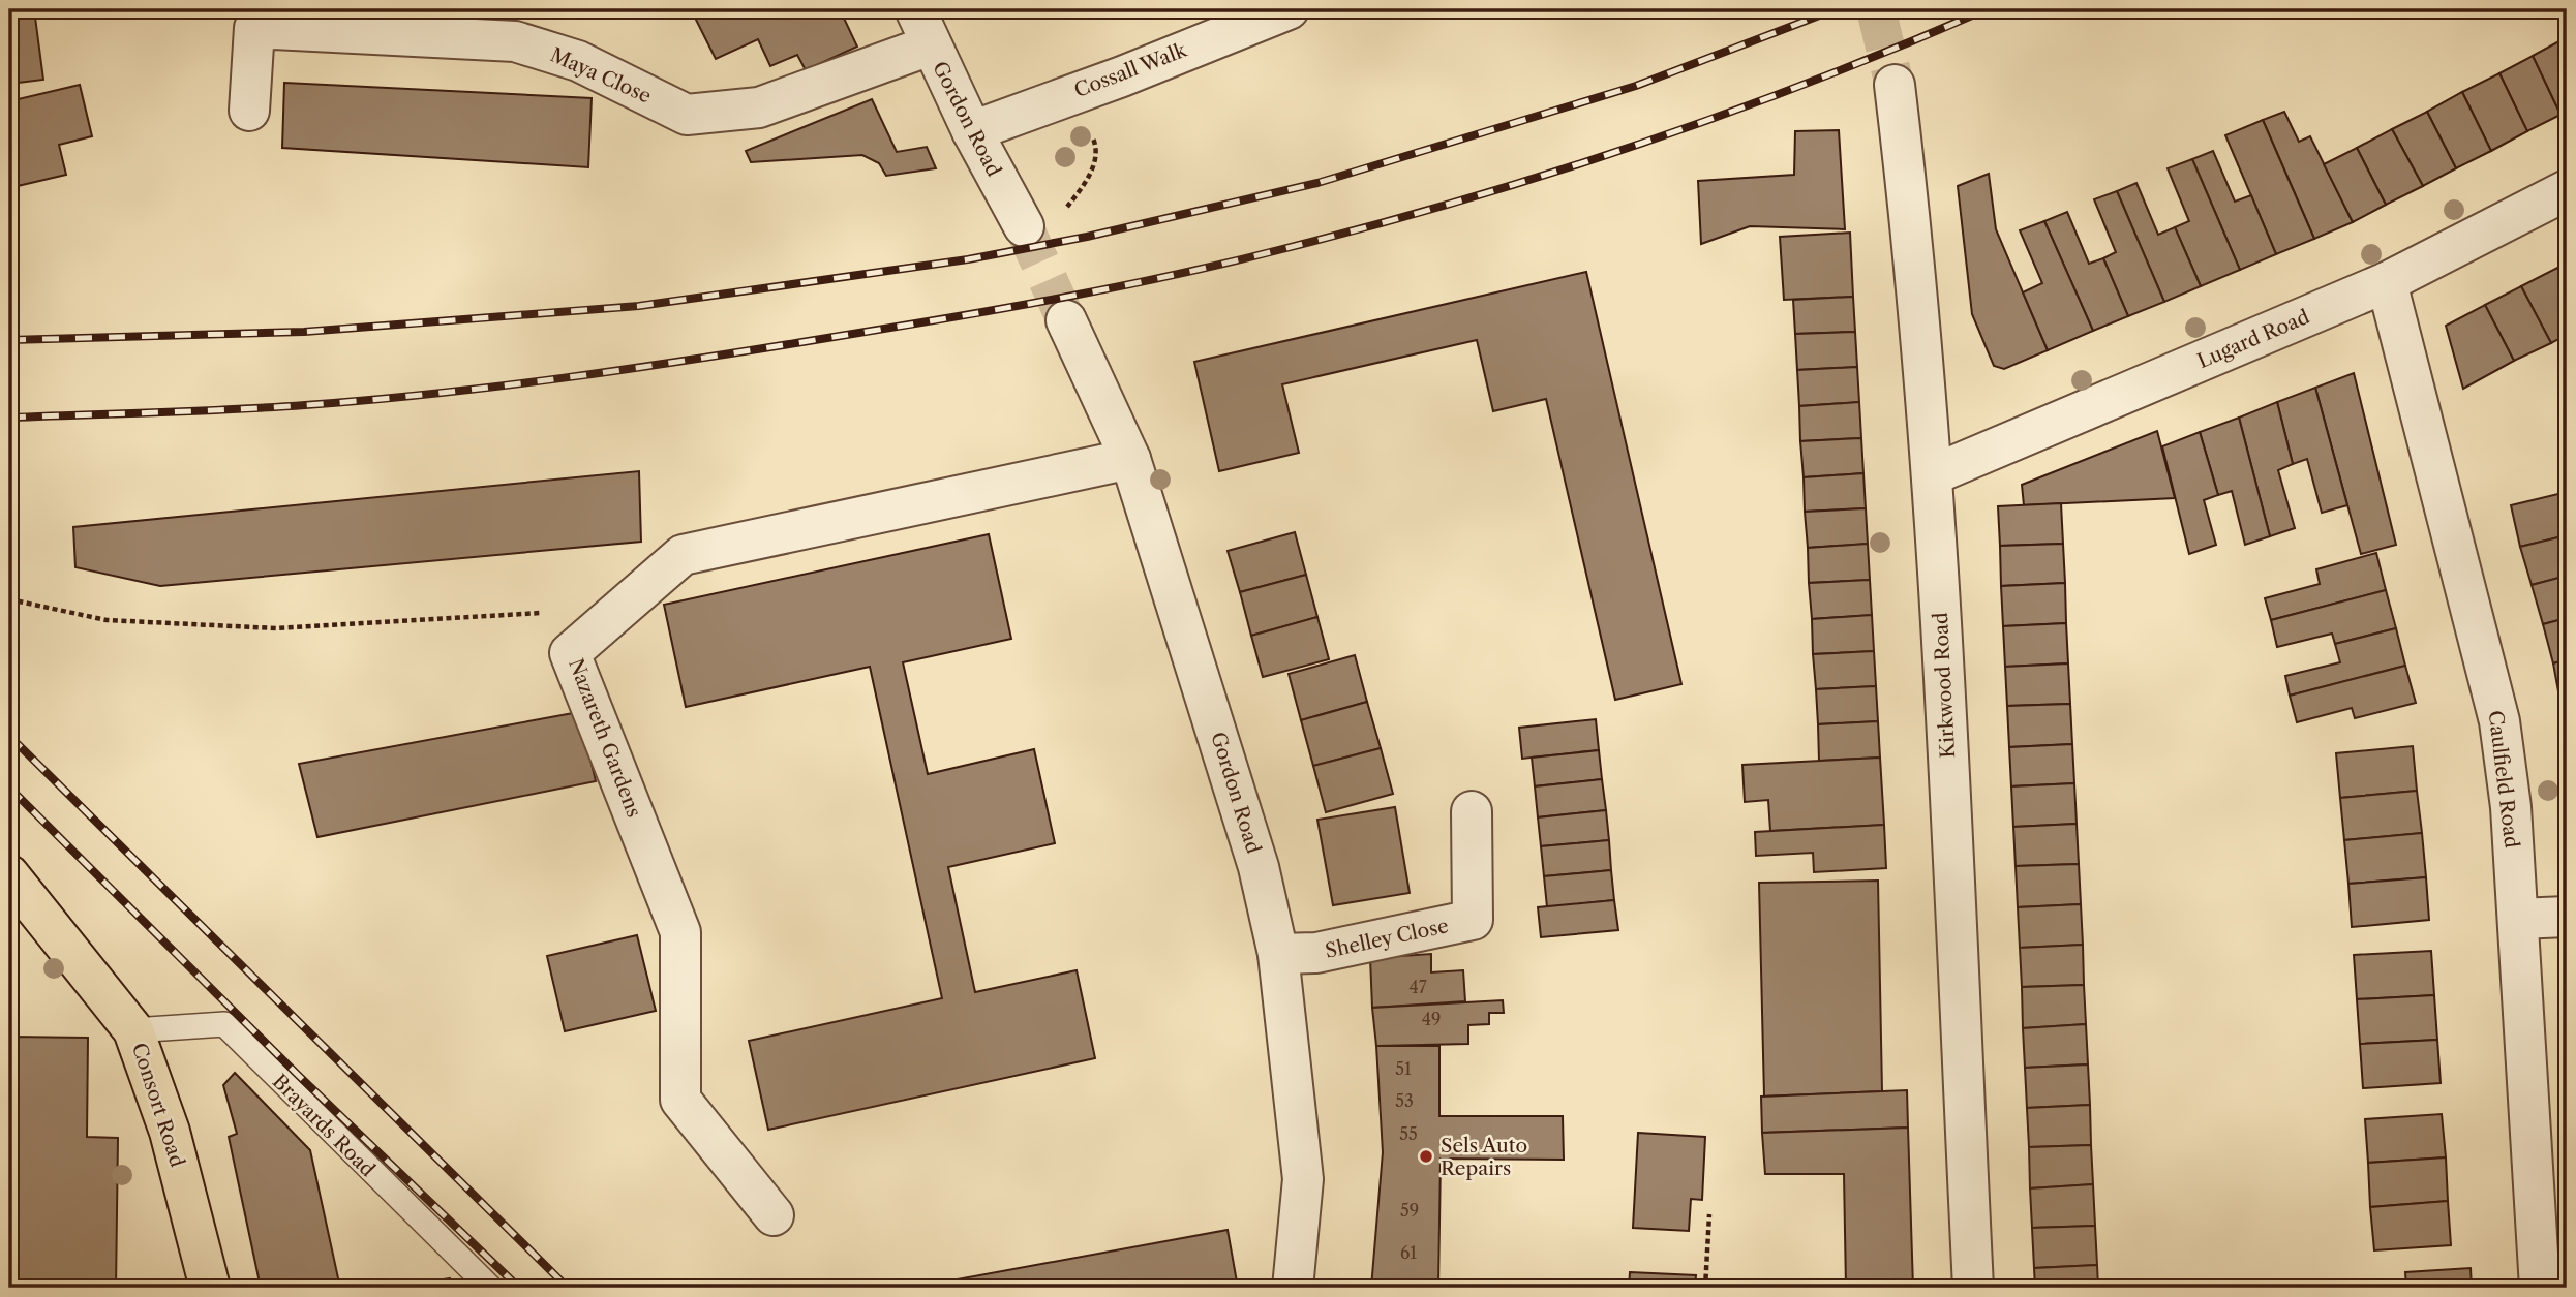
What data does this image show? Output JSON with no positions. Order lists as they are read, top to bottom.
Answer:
{
  "streets": {
    "main road": ["Consort Road"],
    "street": [
      "Cossall Walk",
      "Maya Close",
      "Gordon Road",
      "Lugard Road",
      "Kirkwood Road",
      "Nazareth Gardens",
      "Caulfield Road",
      "Shelley Close"
    ],
    "lane": ["Brayards Road"]
  },
  "crossings": [
    ["Cossall Walk", "Gordon Road"],
    ["Maya Close", "Gordon Road"],
    ["Gordon Road", "Nazareth Gardens"],
    ["Gordon Road", "Shelley Close"],
    ["Lugard Road", "Kirkwood Road"],
    ["Lugard Road", "Caulfield Road"],
    ["Consort Road", "Brayards Road"]
  ],
  "places": ["Sels Auto Repairs"],
  "house_numbers": [
    "47",
    "49",
    "51",
    "53",
    "55",
    "59",
    "61"
  ]
}
